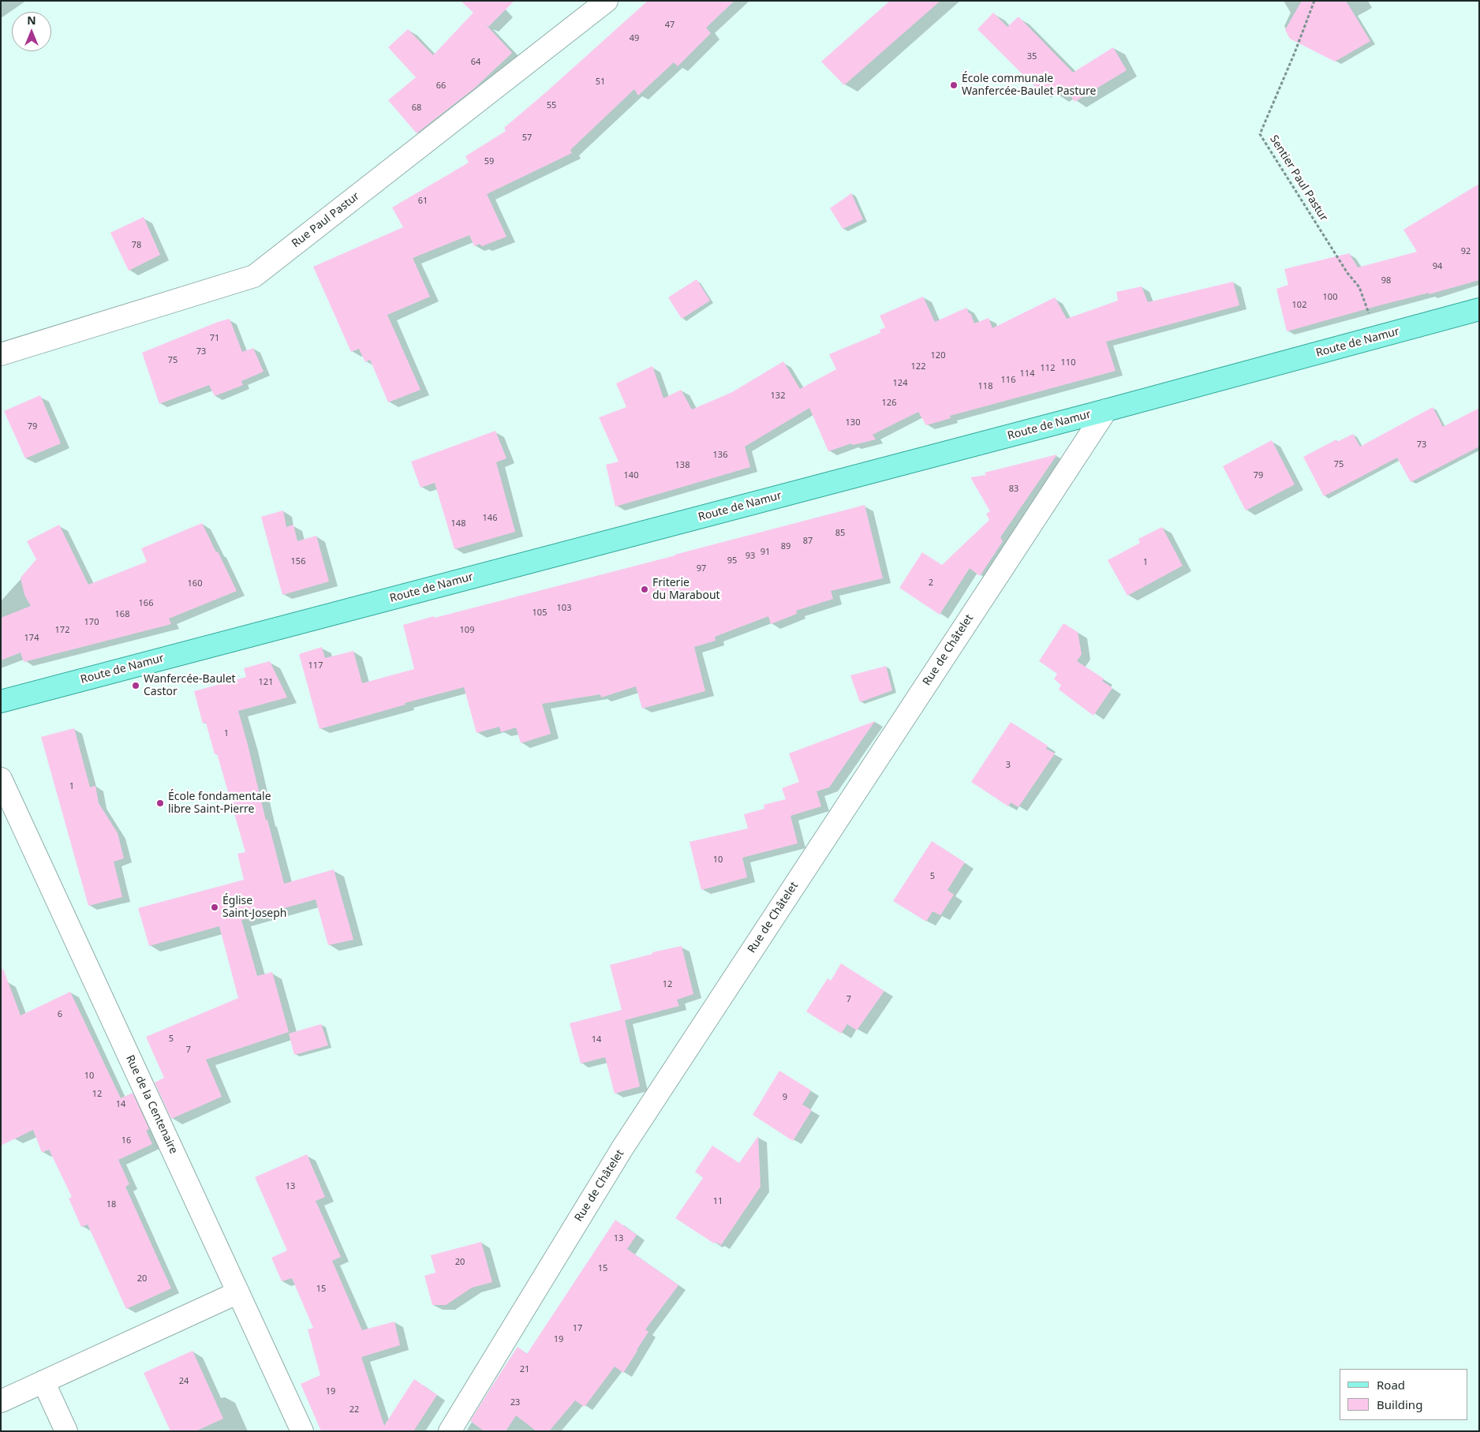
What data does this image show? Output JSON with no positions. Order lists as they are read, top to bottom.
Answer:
{
  "streets": {
    "main road": ["Route de Namur"],
    "street": ["Rue Paul Pastur", "Rue de Châtelet", "Rue de la Centenaire"],
    "path": ["Sentier Paul Pastur"]
  },
  "crossings": [
    ["Sentier Paul Pastur", "Route de Namur"],
    ["Route de Namur", "Rue de Châtelet"]
  ],
  "places": [
    "École communale Wanfercée-Baulet Pasture",
    "Friterie du Marabout",
    "Wanfercée-Baulet Castor",
    "École fondamentale libre Saint-Pierre",
    "Église Saint-Joseph"
  ],
  "house_numbers": [
    "47",
    "49",
    "35",
    "64",
    "51",
    "66",
    "55",
    "68",
    "57",
    "59",
    "61",
    "78",
    "92",
    "94",
    "98",
    "100",
    "102",
    "71",
    "73",
    "120",
    "75",
    "110",
    "122",
    "112",
    "114",
    "116",
    "124",
    "118",
    "132",
    "126",
    "130",
    "79",
    "73",
    "136",
    "75",
    "138",
    "140",
    "79",
    "83",
    "146",
    "148",
    "85",
    "87",
    "89",
    "91",
    "93",
    "95",
    "156",
    "1",
    "97",
    "2",
    "160",
    "166",
    "103",
    "105",
    "168",
    "170",
    "172",
    "109",
    "174",
    "117",
    "121",
    "1",
    "3",
    "1",
    "10",
    "5",
    "12",
    "7",
    "6",
    "5",
    "14",
    "7",
    "10",
    "12",
    "9",
    "14",
    "16",
    "13",
    "11",
    "18",
    "13",
    "20",
    "15",
    "20",
    "15",
    "17",
    "19",
    "21",
    "24",
    "19",
    "23",
    "22"
  ],
  "legend": ["Road", "Building"],
  "north": "top"
}
